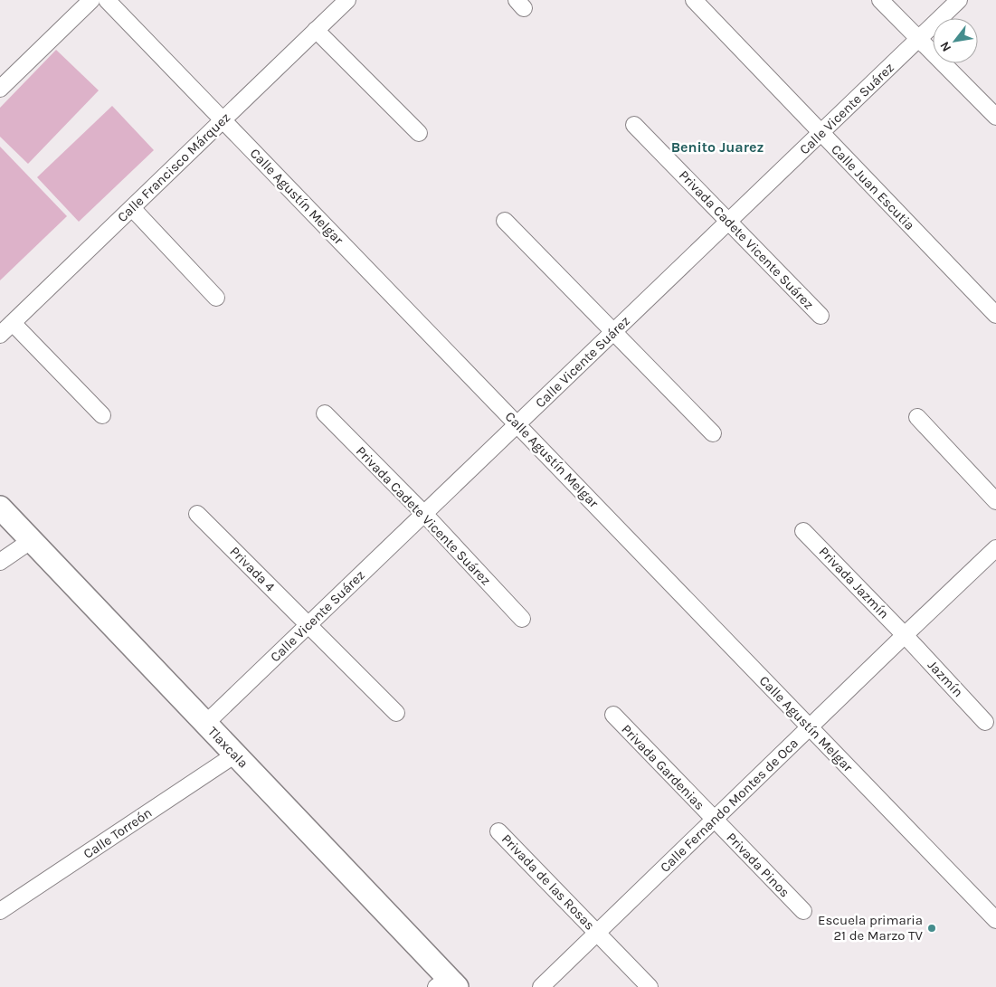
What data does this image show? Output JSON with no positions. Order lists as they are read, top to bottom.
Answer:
{
  "streets": {
    "main road": ["Tlaxcala"],
    "street": [
      "Calle Vicente Suárez",
      "Calle Francisco Márquez",
      "Calle Juan Escutia",
      "Calle Agustín Melgar",
      "Privada Cadete Vicente Suárez",
      "Privada 4",
      "Privada Jazmín",
      "Jazmín",
      "Privada Gardenias",
      "Calle Fernando Montes de Oca",
      "Calle Torreón",
      "Privada Pinos",
      "Privada de las Rosas"
    ]
  },
  "crossings": [
    ["Calle Vicente Suárez", "Calle Juan Escutia"],
    ["Calle Vicente Suárez", "Calle Agustín Melgar"],
    ["Calle Vicente Suárez", "Privada Cadete Vicente Suárez"],
    ["Calle Vicente Suárez", "Privada 4"],
    ["Calle Vicente Suárez", "Tlaxcala"],
    ["Calle Francisco Márquez", "Calle Agustín Melgar"],
    ["Calle Agustín Melgar", "Calle Fernando Montes de Oca"],
    ["Privada Jazmín", "Jazmín"],
    ["Privada Jazmín", "Calle Fernando Montes de Oca"],
    ["Jazmín", "Calle Fernando Montes de Oca"],
    ["Tlaxcala", "Calle Torreón"],
    ["Privada Gardenias", "Calle Fernando Montes de Oca"],
    ["Privada Gardenias", "Privada Pinos"],
    ["Calle Fernando Montes de Oca", "Privada Pinos"],
    ["Calle Fernando Montes de Oca", "Privada de las Rosas"]
  ],
  "districts": ["Benito Juarez"],
  "places": ["Escuela primaria 21 de Marzo TV"],
  "north": "bottom left"
}
